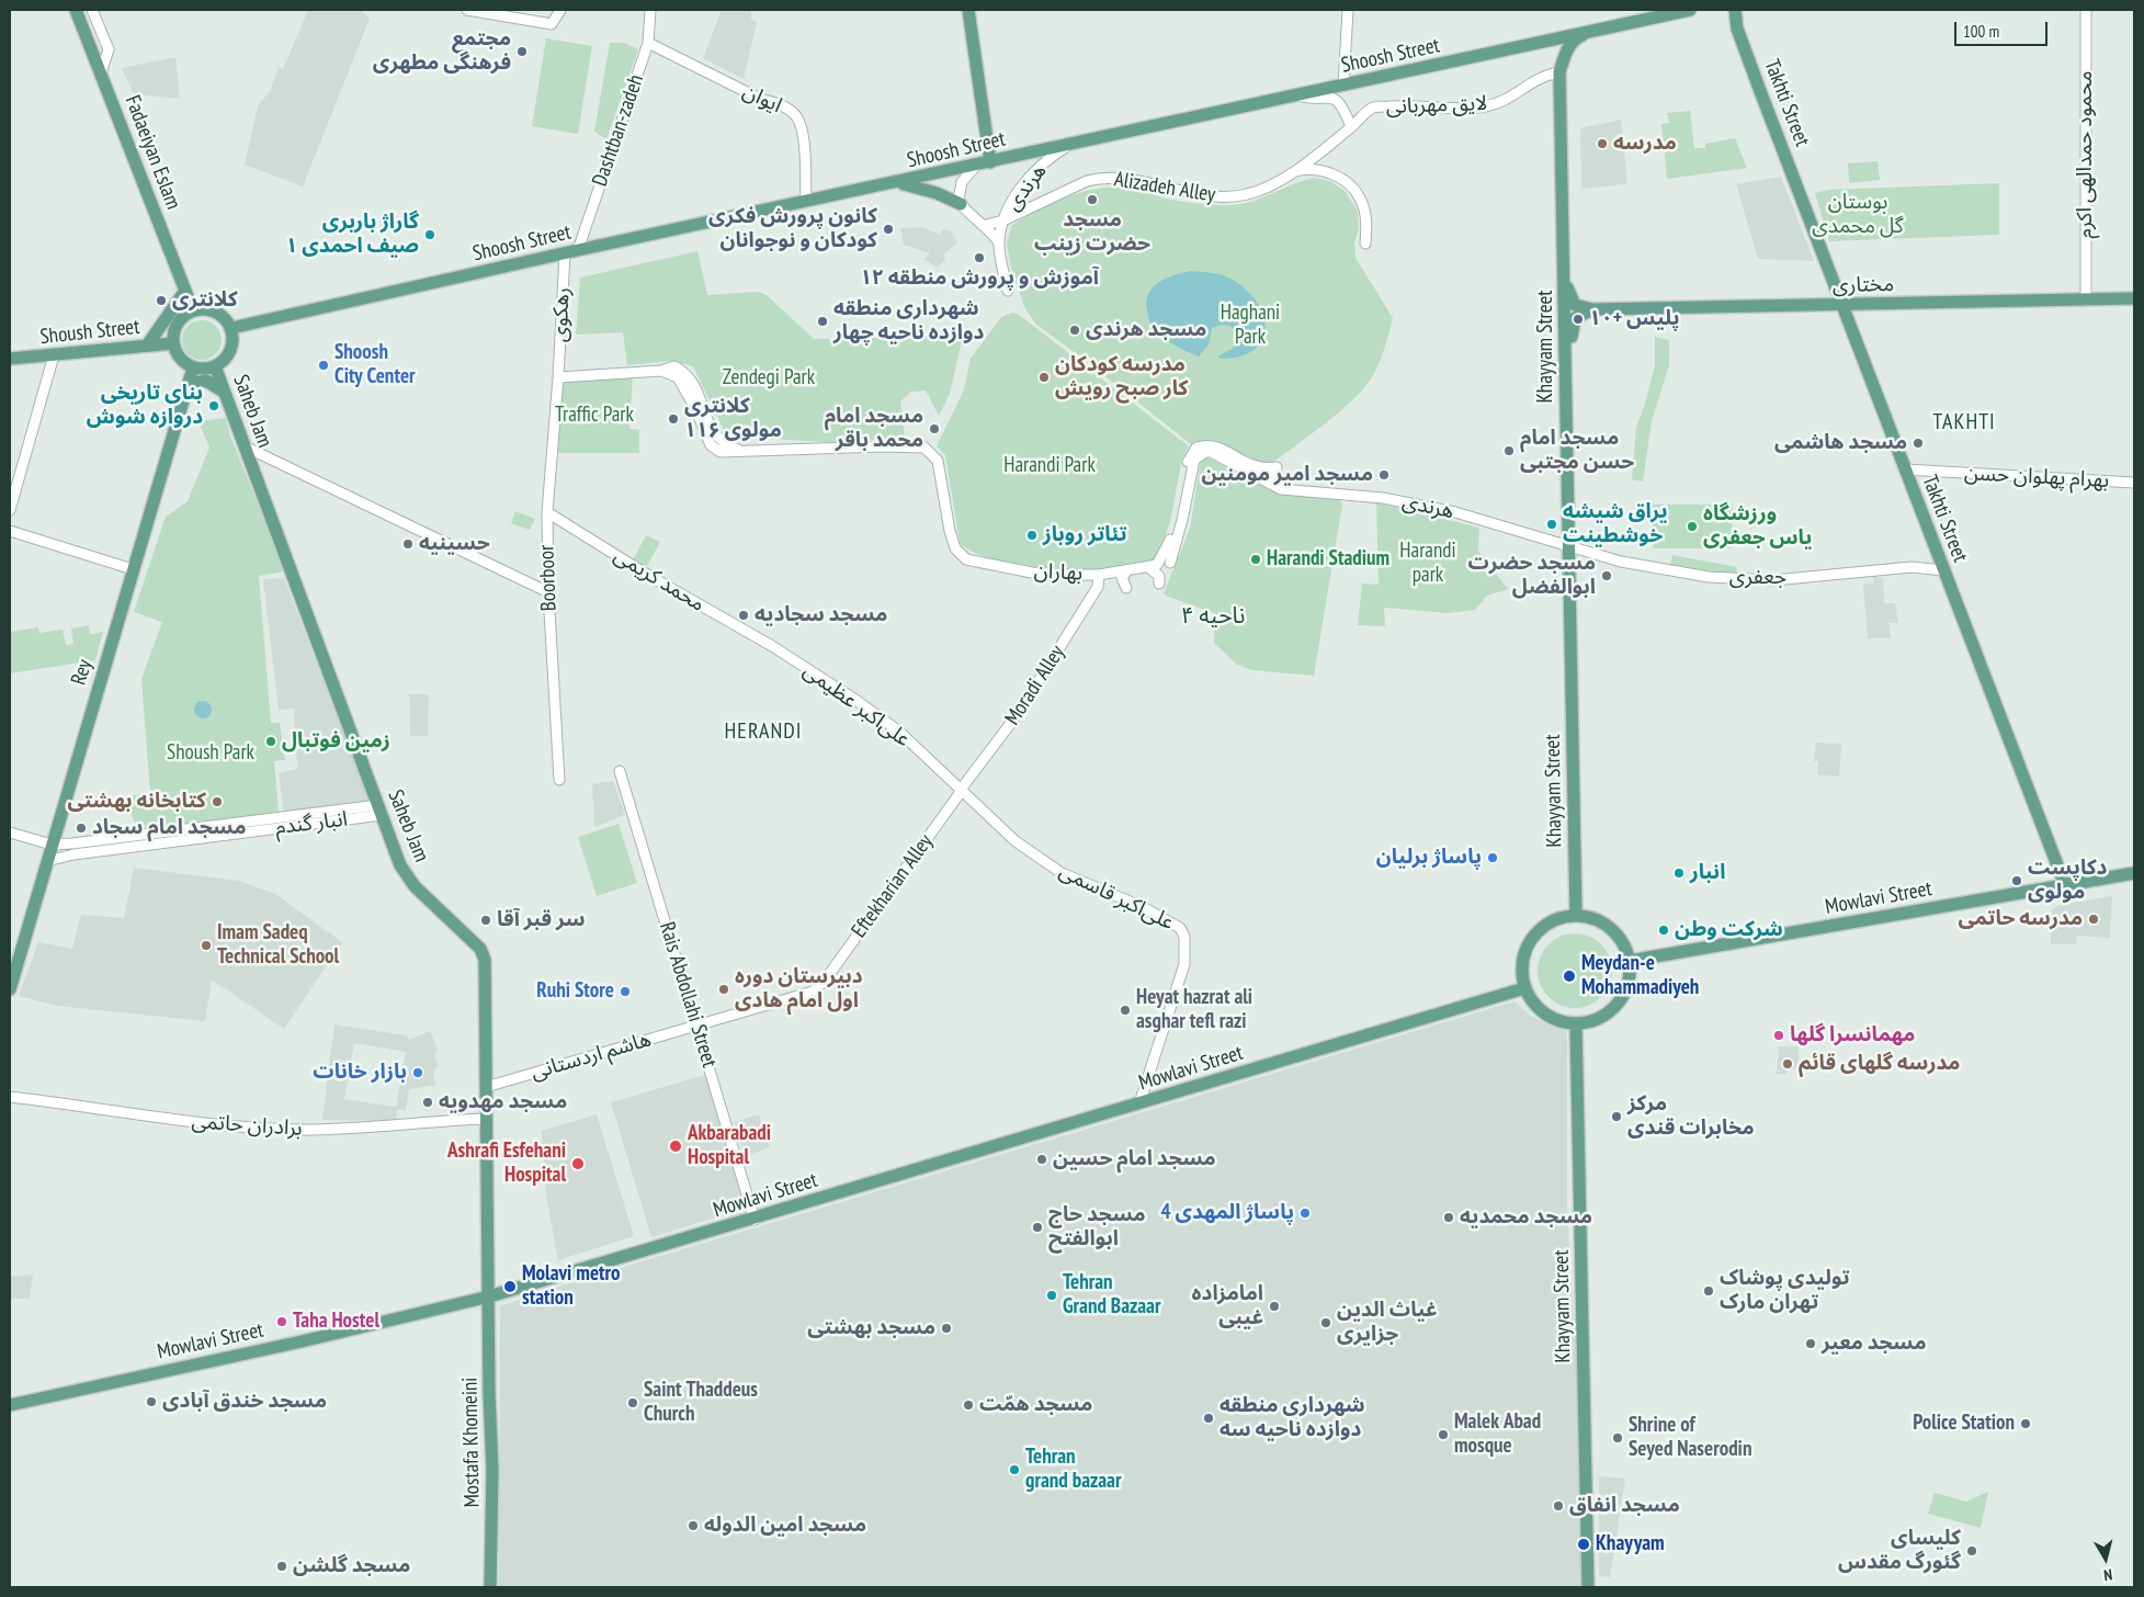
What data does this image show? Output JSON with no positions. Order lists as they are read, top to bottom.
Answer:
{
  "streets": {
    "main road": [
      "Shoosh Street",
      "Takhti Street",
      "Fadaeiyan Eslam",
      "مختاری",
      "Shoush Street",
      "Khayyam Street",
      "Saheb Jam",
      "Rey",
      "Mowlavi Street",
      "Mostafa Khomeini"
    ],
    "street": [
      "ایوان",
      "لایق مهربانی",
      "Dashtban-zadeh",
      "محمود حمدالهی اکرم",
      "هرندی",
      "Alizadeh Alley",
      "رهکوی",
      "بهرام پهلوان حسن",
      "بهاران",
      "Boorboor",
      "جعفری",
      "محمد کریمی",
      "Moradi Alley",
      "علی‌اکبر عظیمی",
      "انبار گندم",
      "Eftekharian Alley",
      "علی‌اکبر قاسمی",
      "Rais Abdollahi Street",
      "هاشم اردستانی",
      "برادران حاتمی"
    ]
  },
  "crossings": [
    ["Shoosh Street", "ایوان"],
    ["Shoosh Street", "Dashtban-zadeh"],
    ["Shoosh Street", "Fadaeiyan Eslam"],
    ["Shoosh Street", "هرندی"],
    ["Shoosh Street", "رهکوی"],
    ["Shoosh Street", "Shoush Street"],
    ["Shoosh Street", "Saheb Jam"],
    ["Shoosh Street", "Rey"],
    ["ایوان", "Dashtban-zadeh"],
    ["Takhti Street", "مختاری"],
    ["Takhti Street", "بهرام پهلوان حسن"],
    ["Takhti Street", "جعفری"],
    ["Takhti Street", "Mowlavi Street"],
    ["لایق مهربانی", "Alizadeh Alley"],
    ["لایق مهربانی", "Khayyam Street"],
    ["Fadaeiyan Eslam", "Shoush Street"],
    ["Fadaeiyan Eslam", "Saheb Jam"],
    ["Fadaeiyan Eslam", "Rey"],
    ["محمود حمدالهی اکرم", "مختاری"],
    ["هرندی", "Alizadeh Alley"],
    ["هرندی", "Khayyam Street"],
    ["هرندی", "جعفری"],
    ["مختاری", "Khayyam Street"],
    ["رهکوی", "بهاران"],
    ["رهکوی", "Boorboor"],
    ["Shoush Street", "Saheb Jam"],
    ["Shoush Street", "Rey"],
    ["Khayyam Street", "جعفری"],
    ["Khayyam Street", "Mowlavi Street"],
    ["Saheb Jam", "Rey"],
    ["Saheb Jam", "انبار گندم"],
    ["Saheb Jam", "Mowlavi Street"],
    ["Saheb Jam", "هاشم اردستانی"],
    ["Saheb Jam", "برادران حاتمی"],
    ["Saheb Jam", "Mostafa Khomeini"],
    ["بهاران", "Boorboor"],
    ["بهاران", "Moradi Alley"],
    ["Boorboor", "محمد کریمی"],
    ["محمد کریمی", "علی‌اکبر عظیمی"],
    ["Rey", "انبار گندم"],
    ["Moradi Alley", "علی‌اکبر عظیمی"],
    ["Moradi Alley", "Eftekharian Alley"],
    ["Moradi Alley", "علی‌اکبر قاسمی"],
    ["علی‌اکبر عظیمی", "Eftekharian Alley"],
    ["علی‌اکبر عظیمی", "علی‌اکبر قاسمی"],
    ["Eftekharian Alley", "علی‌اکبر قاسمی"],
    ["Eftekharian Alley", "هاشم اردستانی"],
    ["علی‌اکبر قاسمی", "Mowlavi Street"],
    ["Mowlavi Street", "Rais Abdollahi Street"],
    ["Mowlavi Street", "Mostafa Khomeini"],
    ["Rais Abdollahi Street", "هاشم اردستانی"]
  ],
  "districts": ["TAKHTI", "ناحیه ۴", "HERANDI"],
  "parks": [
    "بوستان گل محمدی",
    "Haghani Park",
    "Zendegi Park",
    "Traffic Park",
    "Harandi Park",
    "Harandi park",
    "Shoush Park"
  ],
  "places": [
    "مجتمع فرهنگی مطهری",
    "مدرسه",
    "مسجد حضرت زینب",
    "کانون پرورش فکری کودکان و نوجوانان",
    "گاراژ باربری صیف احمدی ۱",
    "آموزش و پرورش منطقه ۱۲",
    "کلانتری",
    "پلیس +۱۰",
    "شهرداری منطقه دوازده ناحیه چهار",
    "مسجد هرندی",
    "Shoosh City Center",
    "مدرسه کودکان کار صبح رویش",
    "بنای تاریخی دروازه شوش",
    "کلانتری ۱۱۶ مولوی",
    "مسجد امام محمد باقر",
    "مسجد هاشمی",
    "مسجد امام حسن مجتبی",
    "مسجد امیر مومنین",
    "یراق شیشه خوشطینت",
    "ورزشگاه یاس جعفری",
    "تئاتر روباز",
    "حسینیه",
    "Harandi Stadium",
    "مسجد حضرت ابوالفضل",
    "مسجد سجادیه",
    "زمین فوتبال",
    "کتابخانه بهشتی",
    "مسجد امام سجاد",
    "پاساژ برلیان",
    "انبار",
    "دکاپست مولوی",
    "مدرسه حاتمی",
    "سر قبر آقا",
    "شرکت وطن",
    "Imam Sadeq Technical School",
    "Meydan-e Mohammadiyeh",
    "دبیرستان دوره اول امام هادی",
    "Ruhi Store",
    "Heyat hazrat ali asghar tefl razi",
    "مهمانسرا گلها",
    "مدرسه گلهای قائم",
    "بازار خانات",
    "مسجد مهدویه",
    "مرکز مخابرات قندی",
    "Akbarabadi Hospital",
    "مسجد امام حسین",
    "Ashrafi Esfehani Hospital",
    "پاساژ المهدی 4",
    "مسجد محمدیه",
    "مسجد حاج ابوالفتح",
    "Molavi metro station",
    "تولیدی پوشاک تهران مارک",
    "Tehran Grand Bazaar",
    "امامزاده غیبی",
    "Taha Hostel",
    "غیاث الدین جزایری",
    "مسجد بهشتی",
    "مسجد معیر",
    "مسجد خندق آبادی",
    "Saint Thaddeus Church",
    "مسجد همّت",
    "شهرداری منطقه دوازده ناحیه سه",
    "Police Station",
    "Malek Abad mosque",
    "Shrine of Seyed Naserodin",
    "Tehran grand bazaar",
    "مسجد انفاق",
    "مسجد امین الدوله",
    "Khayyam",
    "کلیسای گئورگ مقدس",
    "مسجد گلشن"
  ],
  "scale_bar": "100 m",
  "north": "bottom"
}
